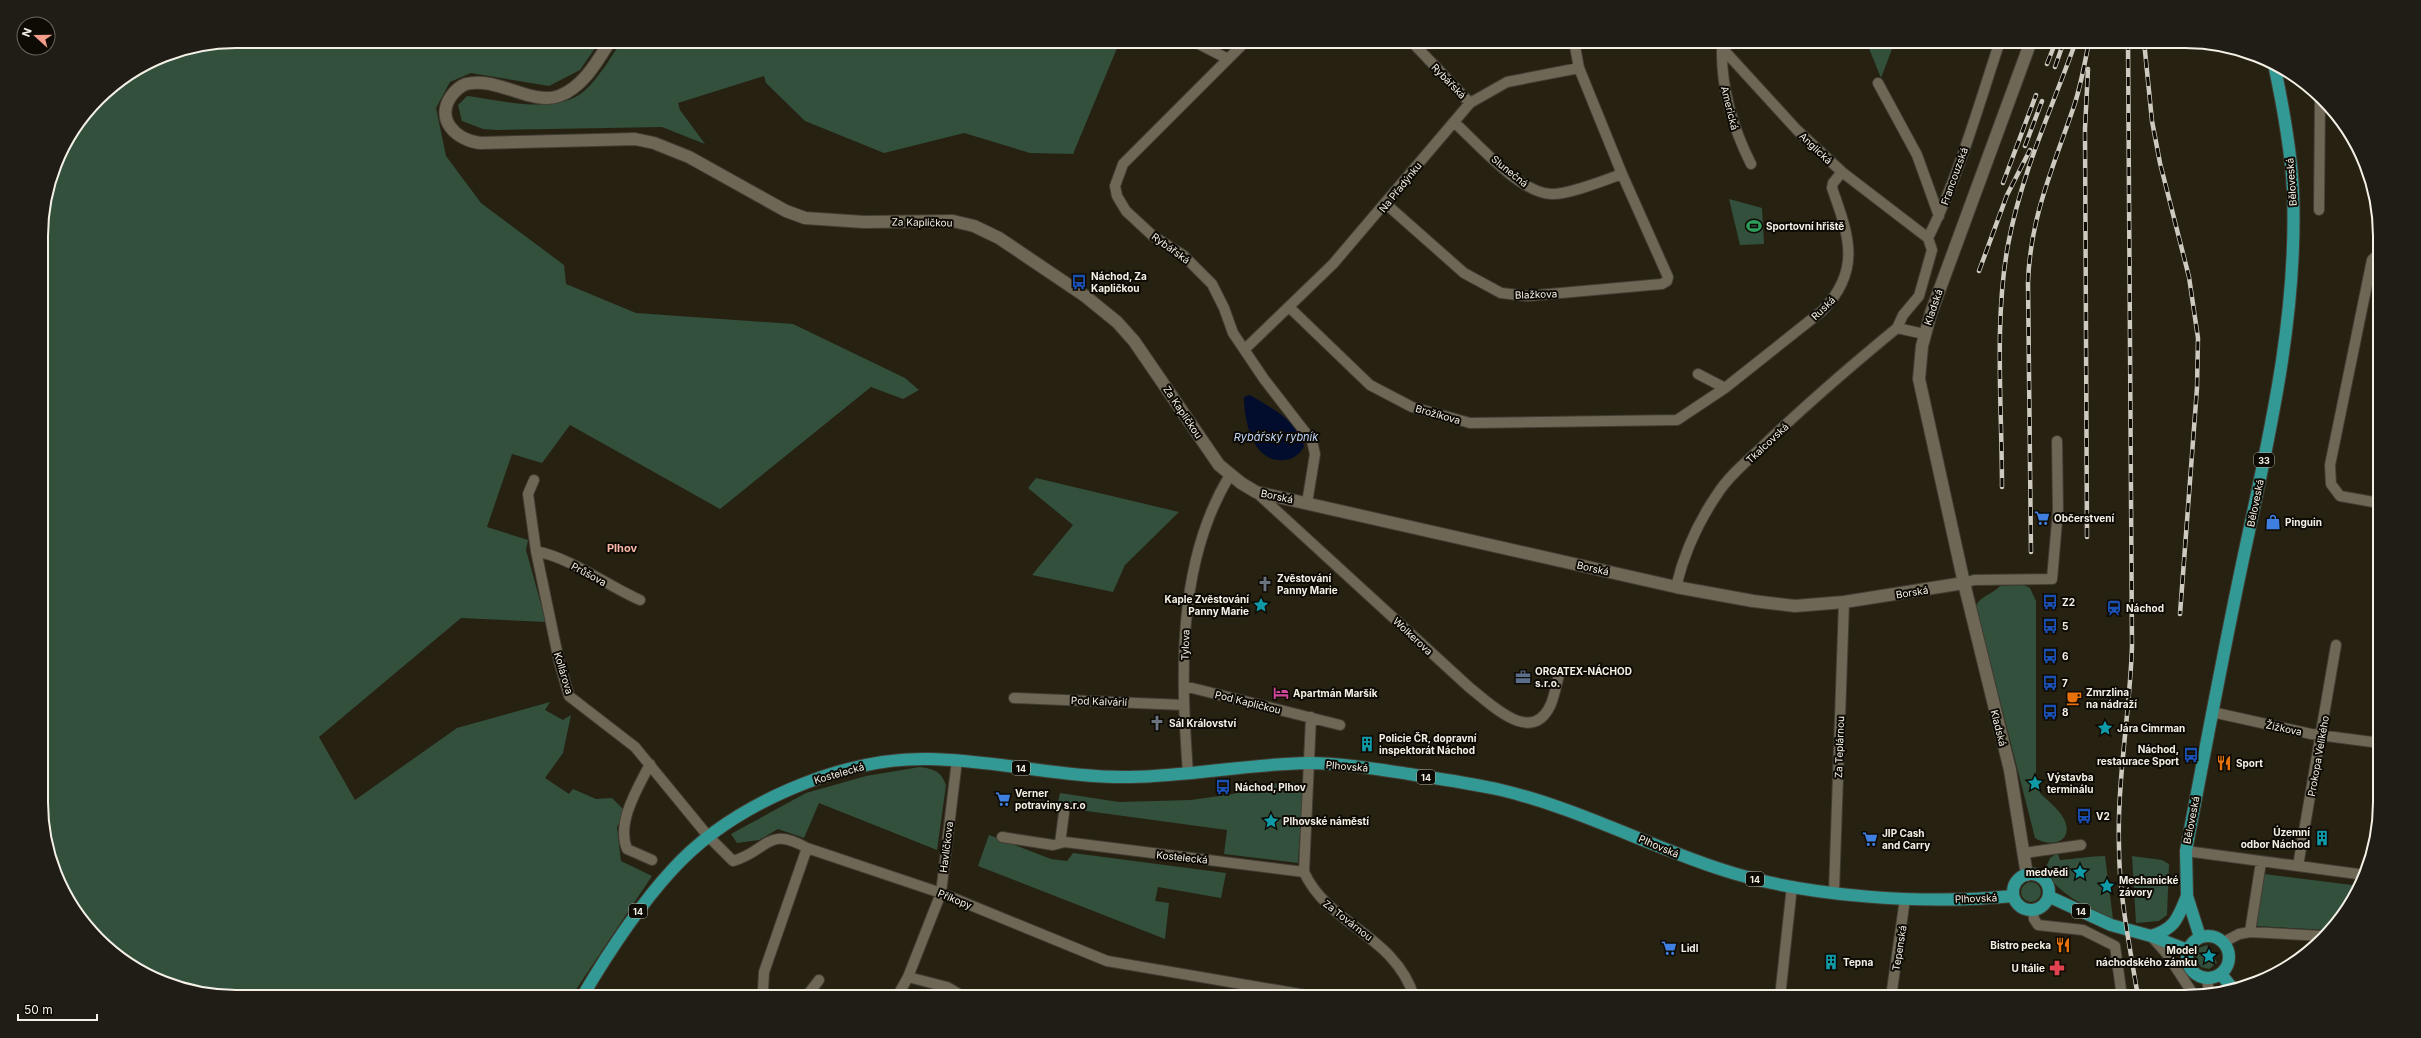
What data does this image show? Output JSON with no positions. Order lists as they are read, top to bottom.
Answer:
{
  "streets": {
    "main road": [
      "Běloveská",
      "33",
      "Plhovská",
      "14",
      "Kostelecká"
    ],
    "street": [
      "Rybářská",
      "Americká",
      "Anglická",
      "Slunečná",
      "Francouzská",
      "Na Přadýnku",
      "Za Kapličkou",
      "Blažkova",
      "Kladská",
      "Ruská",
      "Brožíkova",
      "Tkalcovská",
      "Borská",
      "Průšova",
      "Wolkerova",
      "Tylova",
      "Kollárova",
      "Pod Kalvárií",
      "Pod Kapličkou",
      "Žižkova",
      "Za Teplárnou",
      "Prokopa Velikého",
      "Havlíčkova",
      "Příkopy",
      "Za Továrnou",
      "Tepenská"
    ]
  },
  "crossings": [
    ["Rybářská", "Na Přadýnku"],
    ["Rybářská", "Borská"],
    ["Anglická", "Ruská"],
    ["Anglická", "Tkalcovská"],
    ["Slunečná", "Na Přadýnku"],
    ["Slunečná", "Blažkova"],
    ["Běloveská", "Žižkova"],
    ["Běloveská", "14"],
    ["Na Přadýnku", "Blažkova"],
    ["Na Přadýnku", "Brožíkova"],
    ["Za Kapličkou", "Borská"],
    ["Za Kapličkou", "Tylova"],
    ["Kladská", "Borská"],
    ["Kladská", "Plhovská"],
    ["Kladská", "14"],
    ["Ruská", "Brožíkova"],
    ["Tkalcovská", "Borská"],
    ["Borská", "Wolkerova"],
    ["Borská", "Tylova"],
    ["Borská", "Za Teplárnou"],
    ["Průšova", "Kollárova"],
    ["Tylova", "Pod Kalvárií"],
    ["Tylova", "Pod Kapličkou"],
    ["Tylova", "14"],
    ["Tylova", "Kostelecká"],
    ["Kollárova", "Kostelecká"],
    ["Kollárova", "Příkopy"],
    ["Žižkova", "Prokopa Velikého"],
    ["Za Teplárnou", "Plhovská"],
    ["Plhovská", "14"],
    ["Plhovská", "Tepenská"],
    ["14", "Kostelecká"],
    ["Kostelecká", "Havlíčkova"],
    ["Kostelecká", "Příkopy"],
    ["Kostelecká", "Za Továrnou"],
    ["Havlíčkova", "Příkopy"]
  ],
  "districts": ["Plhov"],
  "water": ["Rybářský rybník"],
  "places": {
    "sports": ["Sportovní hřiště"],
    "bus stop": [
      "Náchod, Za Kapličkou",
      "Z2",
      "5",
      "6",
      "7",
      "8",
      "Náchod, restaurace Sport",
      "Náchod, Plhov",
      "V2"
    ],
    "supermarket": [
      "Občerstvení",
      "Verner potraviny s.r.o",
      "JIP Cash and Carry",
      "Lidl"
    ],
    "shop": ["Pinguin"],
    "church": ["Zvěstování Panny Marie", "Sál Království"],
    "place": [
      "Kaple Zvěstování Panny Marie",
      "Jára Cimrman",
      "Výstavba terminálu",
      "Plhovské náměstí",
      "medvědi",
      "Mechanické závory",
      "Model náchodského zámku"
    ],
    "station": ["Náchod"],
    "office": ["ORGATEX-NÁCHOD s.r.o."],
    "hotel": ["Apartmán Maršík"],
    "cafe": ["Zmrzlina na nádraží"],
    "building": ["Policie ČR, dopravní inspektorát Náchod", "Územní odbor Náchod", "Tepna"],
    "restaurant": ["Sport", "Bistro pecka"],
    "pharmacy": ["U Itálie"]
  },
  "scale_bar": "50 m",
  "north": "left"
}
